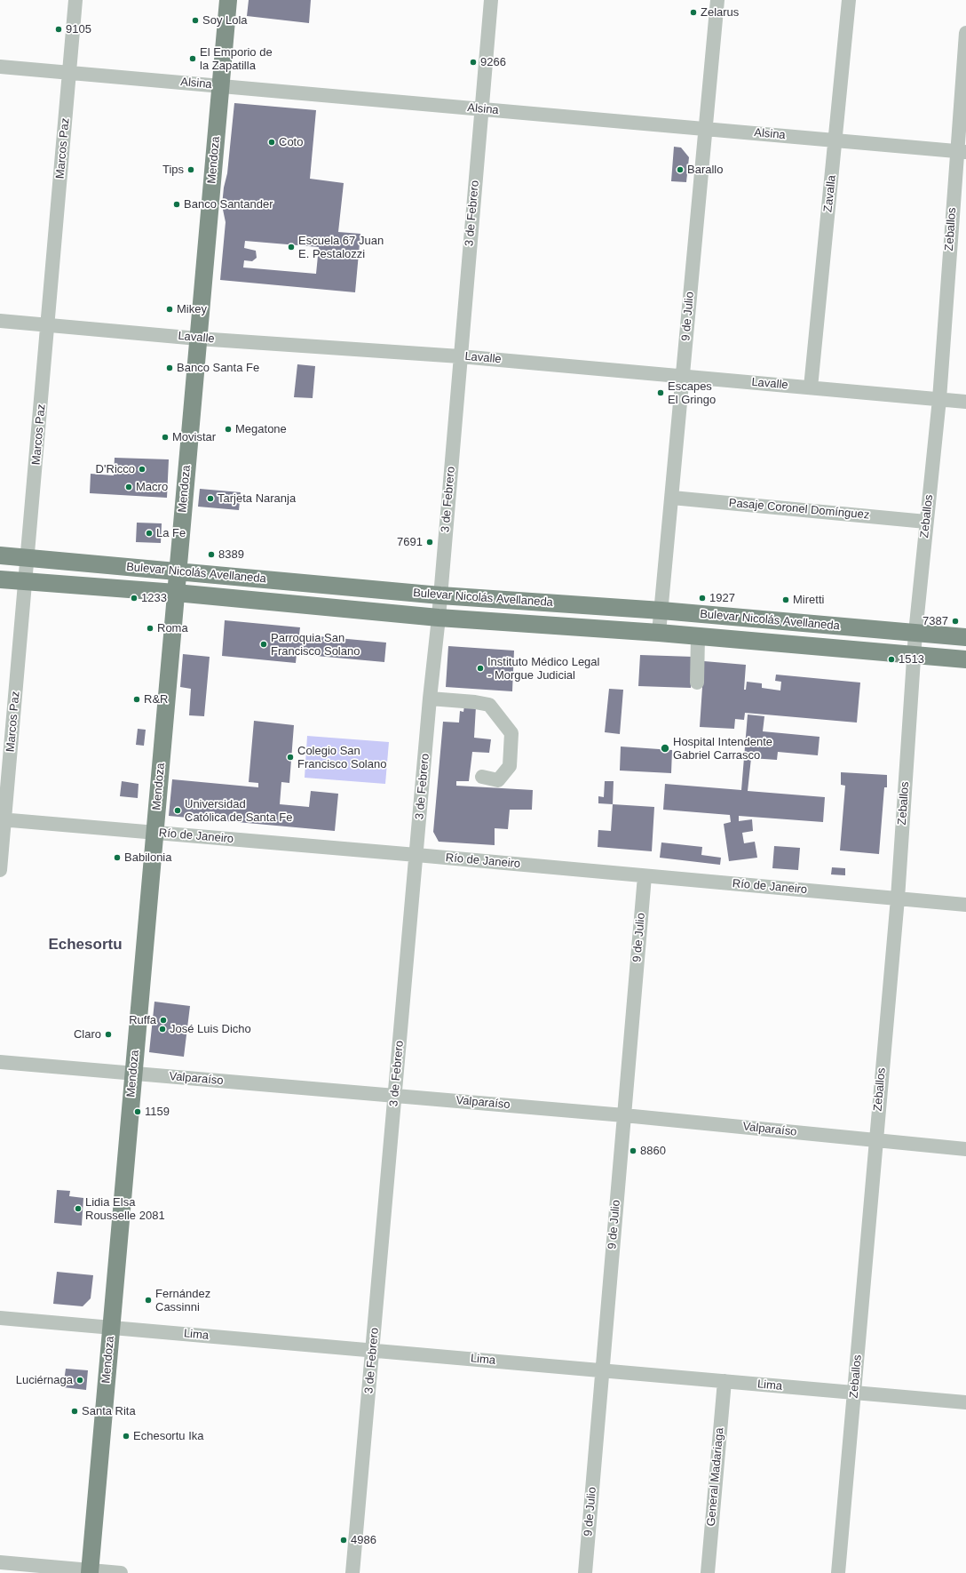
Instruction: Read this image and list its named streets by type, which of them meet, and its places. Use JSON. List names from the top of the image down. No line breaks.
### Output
{"streets":{"main road":["Mendoza","Bulevar Nicolás Avellaneda"],"street":["Alsina","Marcos Paz","Zavalla","3 de Febrero","Zeballos","9 de Julio","Lavalle","Pasaje Coronel Domínguez","Río de Janeiro","Valparaíso","Lima","General Madariaga"]},"crossings":[["Alsina","Marcos Paz"],["Alsina","Mendoza"],["Alsina","Zavalla"],["Alsina","3 de Febrero"],["Alsina","Zeballos"],["Alsina","9 de Julio"],["Marcos Paz","Lavalle"],["Marcos Paz","Bulevar Nicolás Avellaneda"],["Marcos Paz","Río de Janeiro"],["Mendoza","Lavalle"],["Mendoza","Bulevar Nicolás Avellaneda"],["Mendoza","Río de Janeiro"],["Mendoza","Valparaíso"],["Mendoza","Lima"],["Zavalla","Lavalle"],["3 de Febrero","Lavalle"],["3 de Febrero","Bulevar Nicolás Avellaneda"],["3 de Febrero","Río de Janeiro"],["3 de Febrero","Valparaíso"],["3 de Febrero","Lima"],["Zeballos","Lavalle"],["Zeballos","Pasaje Coronel Domínguez"],["Zeballos","Bulevar Nicolás Avellaneda"],["Zeballos","Río de Janeiro"],["Zeballos","Valparaíso"],["Zeballos","Lima"],["9 de Julio","Lavalle"],["9 de Julio","Pasaje Coronel Domínguez"],["9 de Julio","Bulevar Nicolás Avellaneda"],["9 de Julio","Río de Janeiro"],["9 de Julio","Valparaíso"],["9 de Julio","Lima"],["Lima","General Madariaga"]],"districts":["Echesortu"],"places":["Zelarus","Soy Lola","9105","El Emporio de la Zapatilla","9266","Coto","Tips","Barallo","Banco Santander","Escuela 67 Juan E. Pestalozzi","Mikey","Banco Santa Fe","Escapes El Gringo","Megatone","Movistar","D'Ricco","Macro","Tarjeta Naranja","La Fe","7691","8389","1233","1927","Miretti","7387","Roma","Parroquia San Francisco Solano","1513","Instituto Médico Legal - Morgue Judicial","R&R","Hospital Intendente Gabriel Carrasco","Colegio San Francisco Solano","Universidad Católica de Santa Fe","Babilonia","Ruffa","José Luis Dicho","Claro","1159","8860","Lidia Elsa Rousselle 2081","Fernández Cassinni","Luciérnaga","Santa Rita","Echesortu Ika","4986"]}
